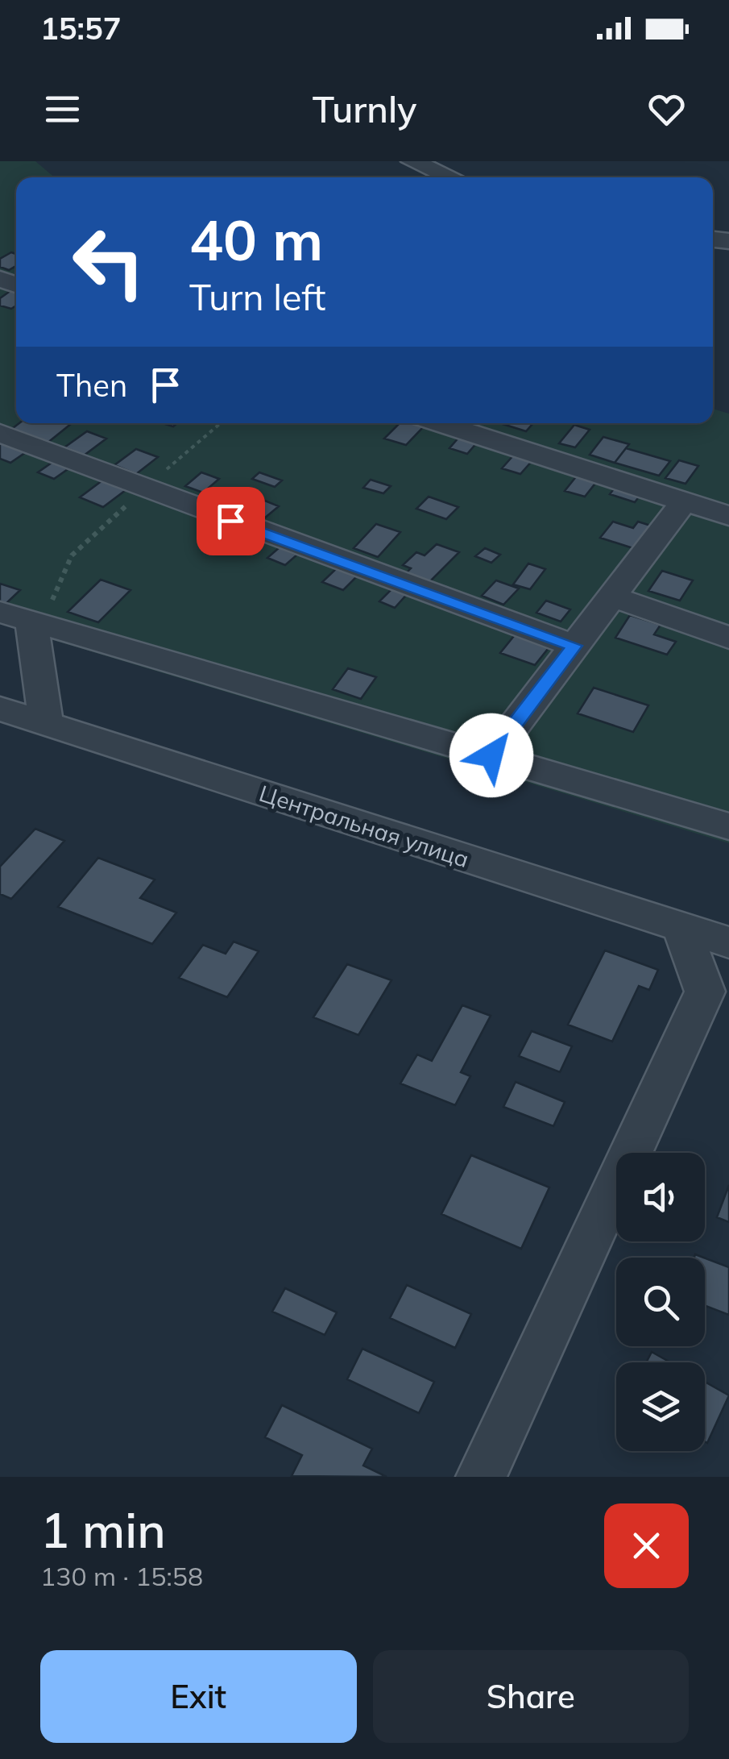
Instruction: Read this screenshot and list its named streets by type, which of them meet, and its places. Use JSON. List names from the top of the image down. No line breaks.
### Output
{"streets":{"street":["Центральная улица"]},"page":{"status":"15:57","header":"Turnly","turn":["40 m","Turn left"],"then":"Then","heading":["1 min","130 m · 15:58"],"buttons":["Exit","Share"]}}
